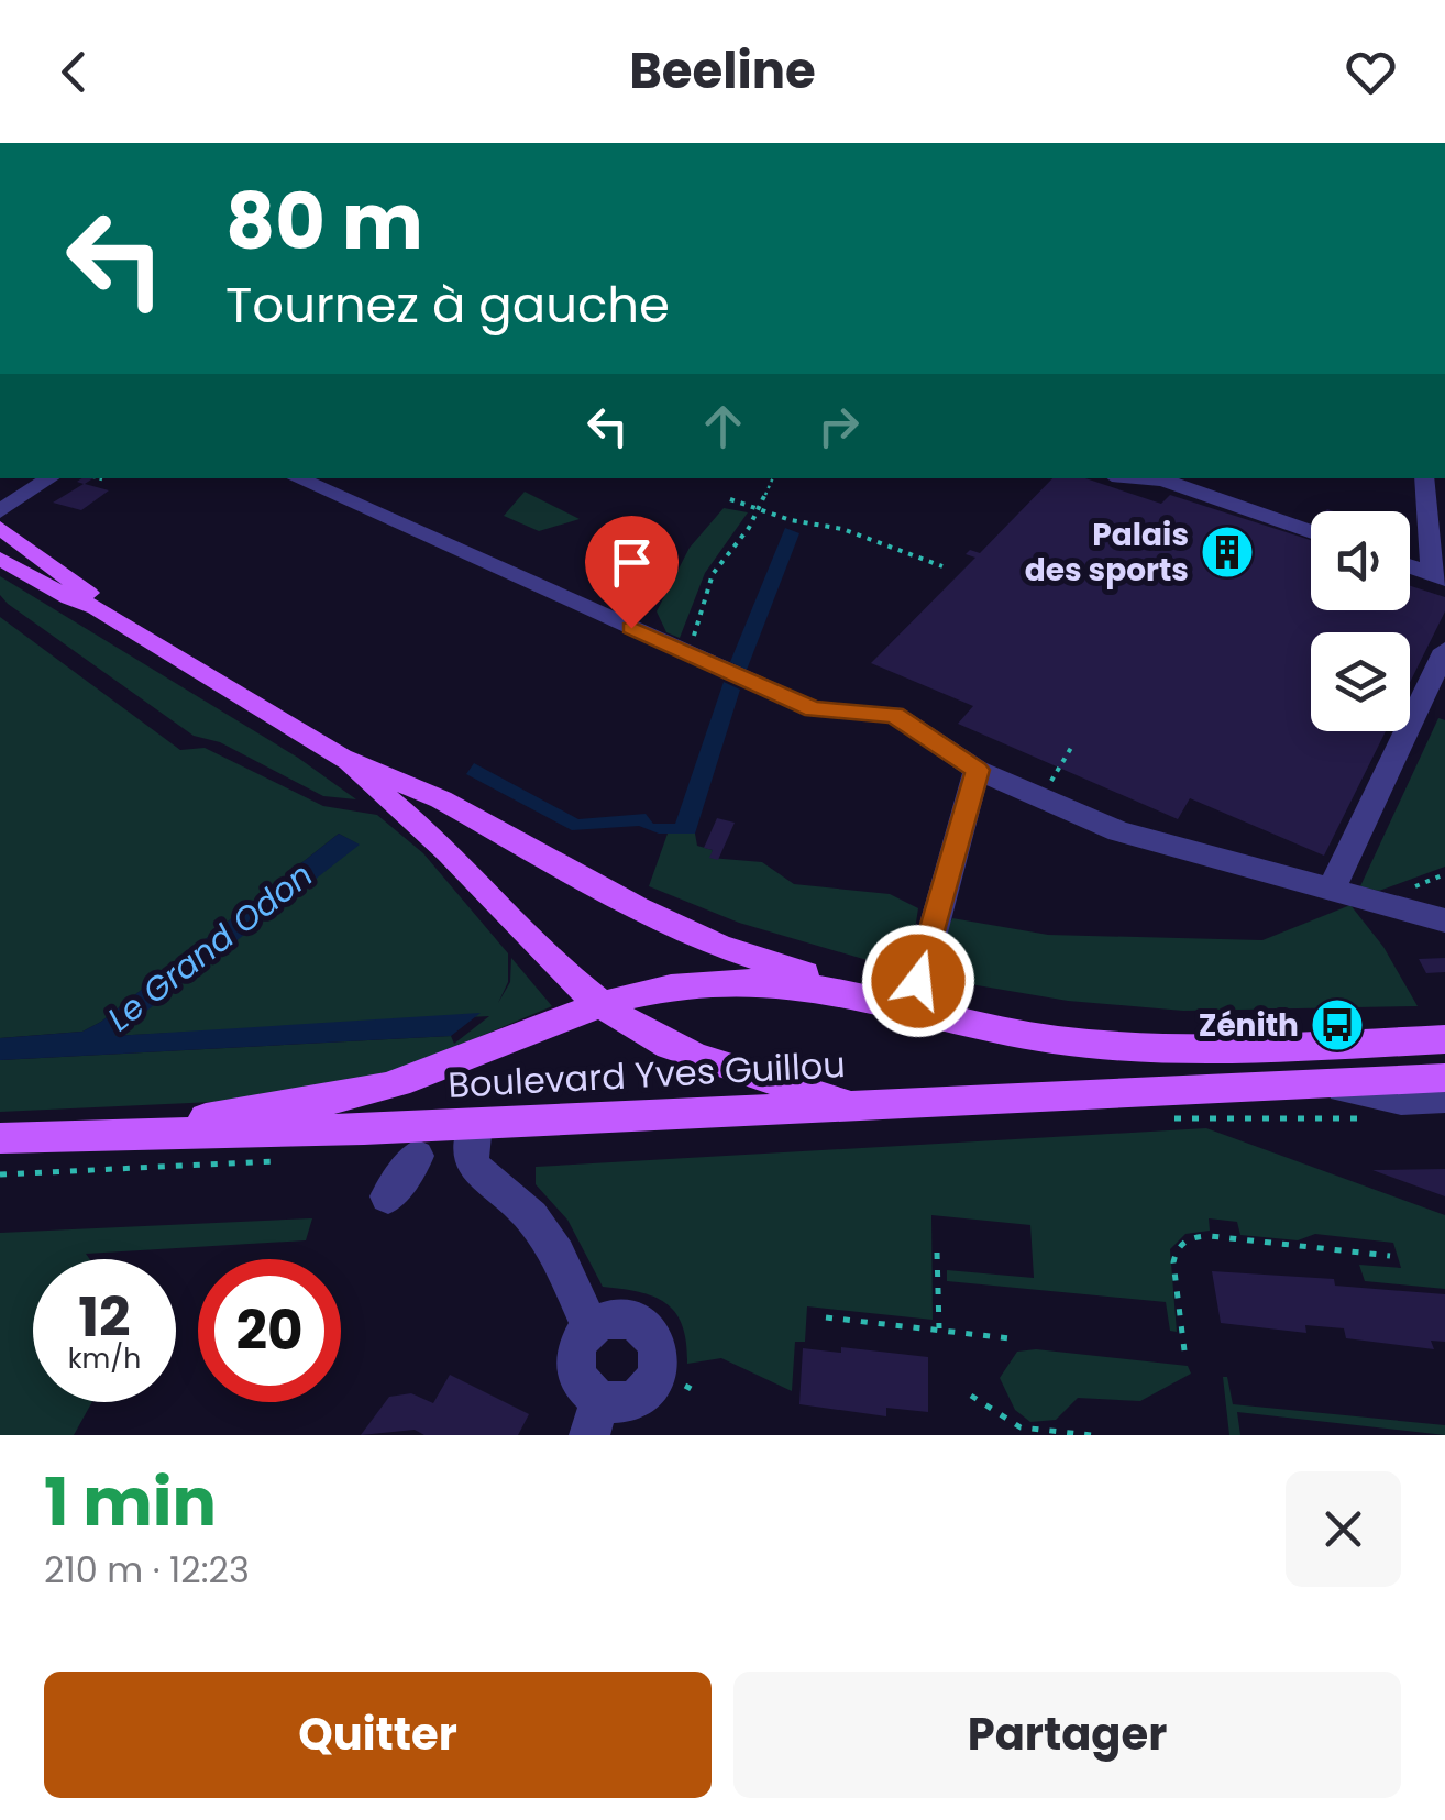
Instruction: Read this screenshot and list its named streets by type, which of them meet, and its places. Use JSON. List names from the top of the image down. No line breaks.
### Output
{"streets":{"main road":["Boulevard Yves Guillou"]},"water":["Le Grand Odon"],"places":{"building":["Palais des sports"],"bus stop":["Zénith"]},"page":{"header":"Beeline","turn":["80 m","Tournez à gauche"],"speed":"12 km/h","limit":"20","heading":["1 min","210 m · 12:23"],"buttons":["Quitter","Partager"]}}
